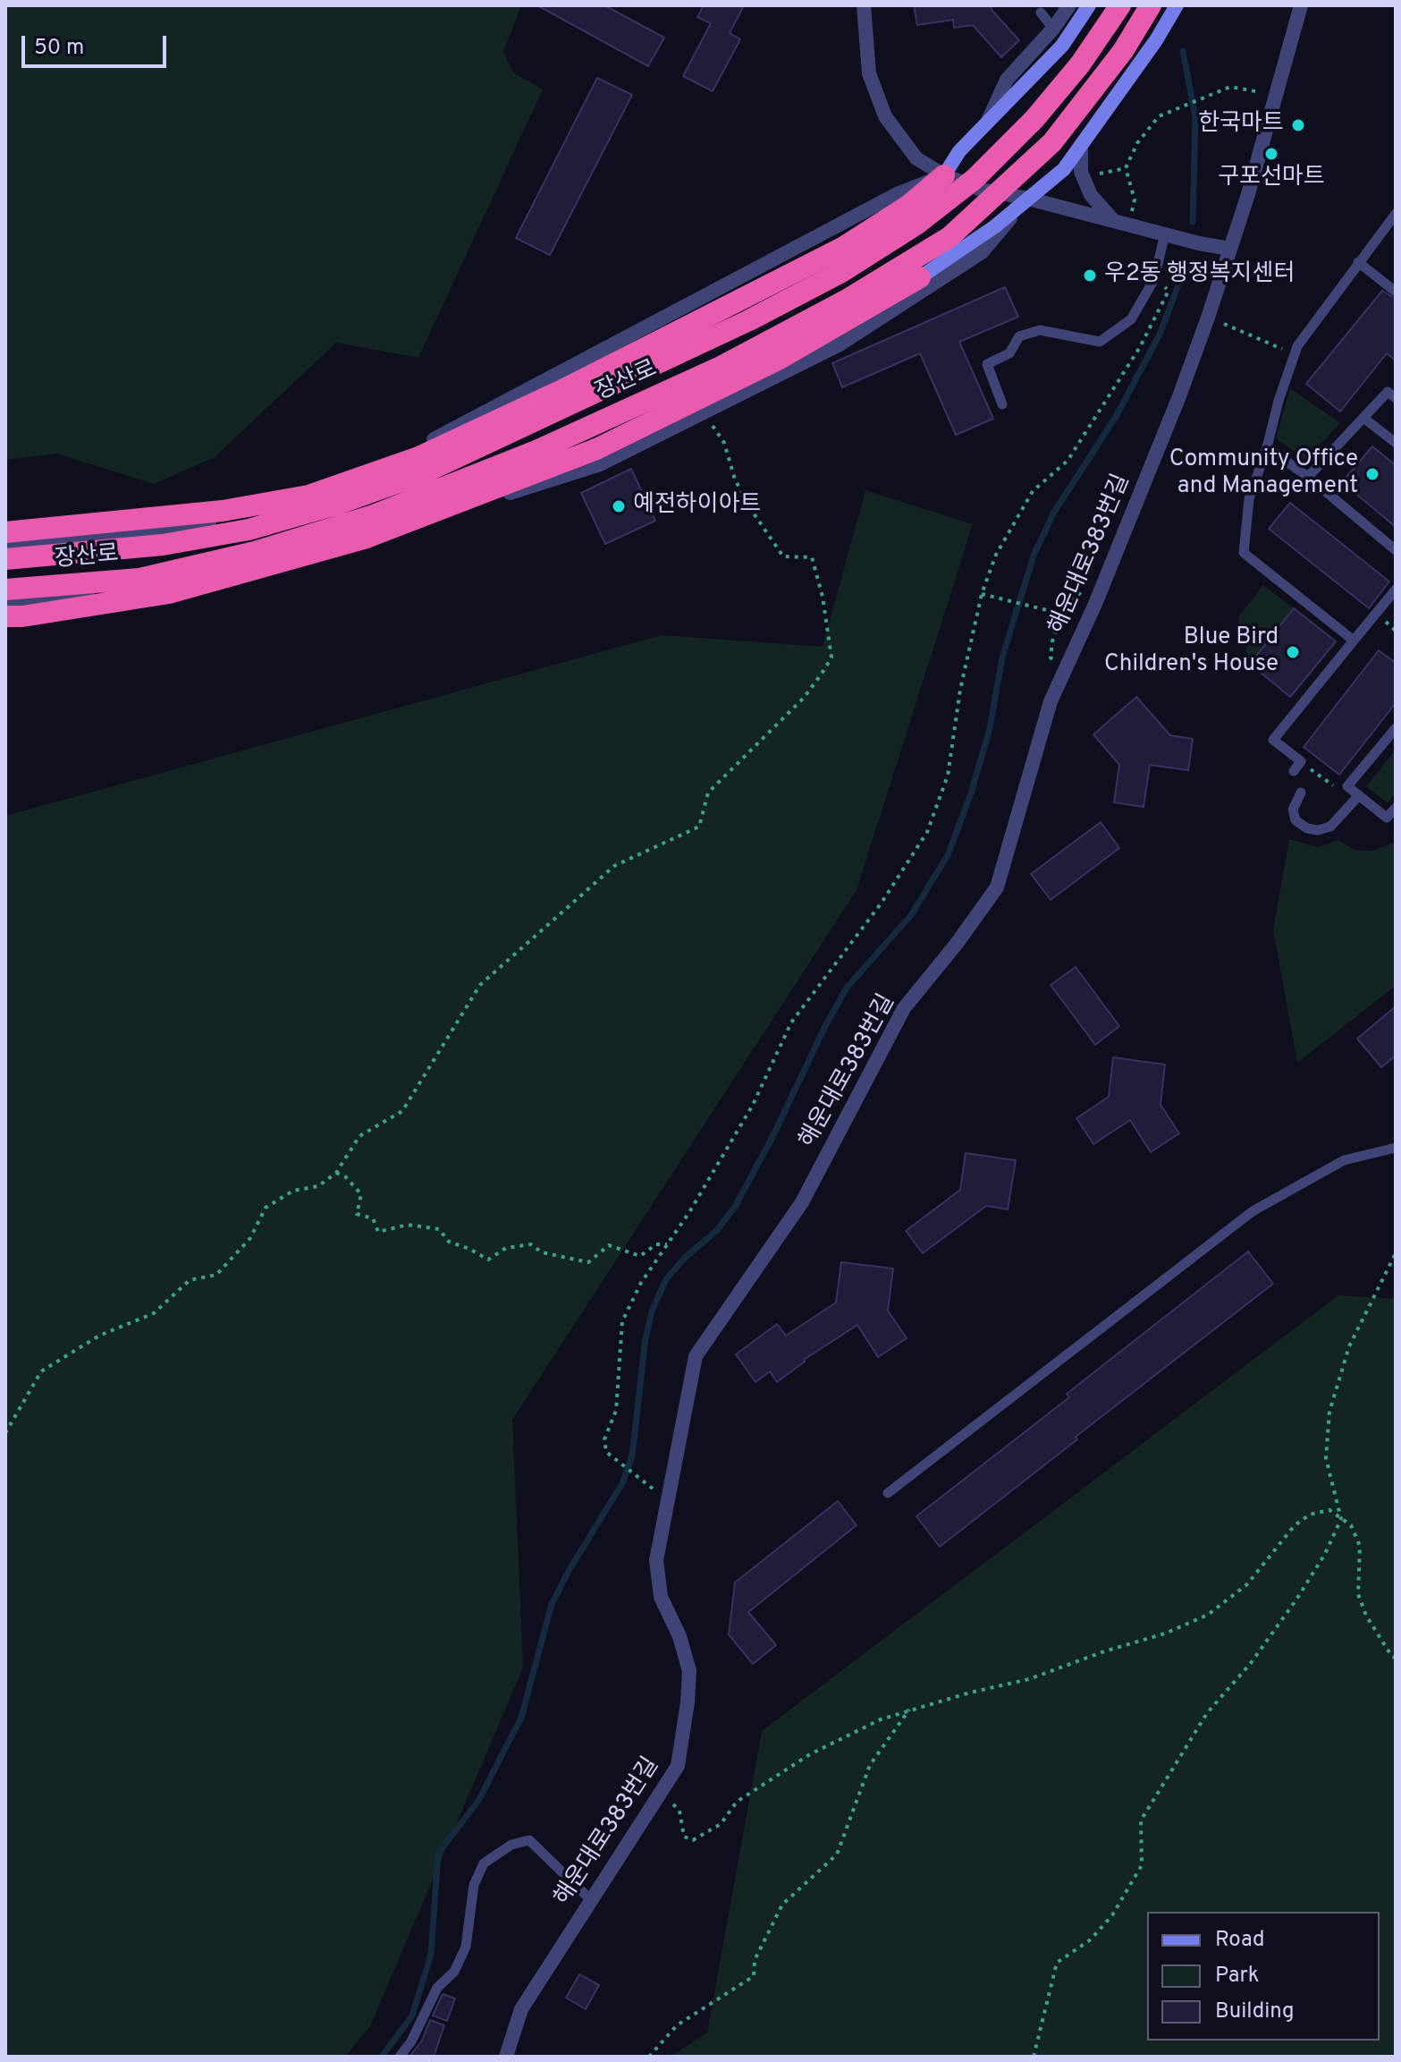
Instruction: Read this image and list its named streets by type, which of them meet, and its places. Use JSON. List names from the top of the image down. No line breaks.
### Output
{"streets":{"highway":["장산로"],"street":["해운대로383번길"]},"places":["한국마트","구포선마트","우2동 행정복지센터","Community Office and Management","예전하이아트","Blue Bird Children's House"],"legend":["Road","Park","Building"],"scale_bar":"50 m"}
